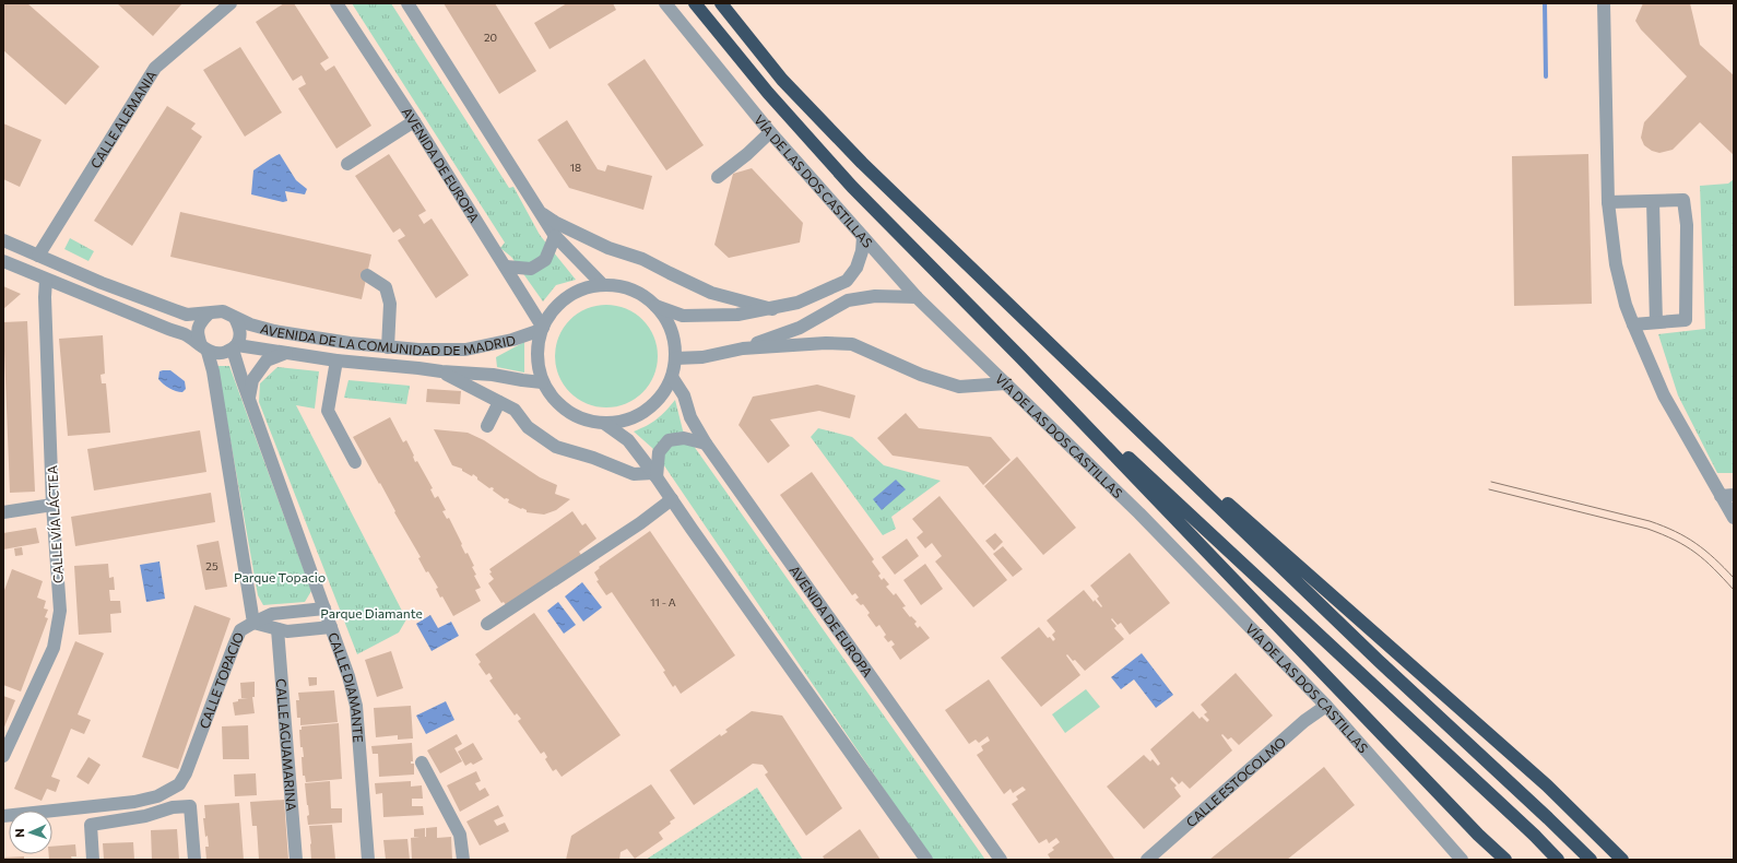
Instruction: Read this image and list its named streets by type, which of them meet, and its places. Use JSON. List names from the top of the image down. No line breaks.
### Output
{"streets":{"street":["CALLE ALEMANIA","AVENIDA DE EUROPA","VÍA DE LAS DOS CASTILLAS","AVENIDA DE LA COMUNIDAD DE MADRID","CALLE VÍA LÁCTEA","CALLE TOPACIO","CALLE DIAMANTE","CALLE AGUAMARINA","CALLE ESTOCOLMO"]},"crossings":[["AVENIDA DE EUROPA","AVENIDA DE LA COMUNIDAD DE MADRID"],["VÍA DE LAS DOS CASTILLAS","CALLE ESTOCOLMO"],["AVENIDA DE LA COMUNIDAD DE MADRID","CALLE TOPACIO"],["AVENIDA DE LA COMUNIDAD DE MADRID","CALLE DIAMANTE"],["CALLE TOPACIO","CALLE DIAMANTE"]],"parks":["Parque Topacio","Parque Diamante"],"house_numbers":["20","18","25","11 - A"],"north":"left"}
